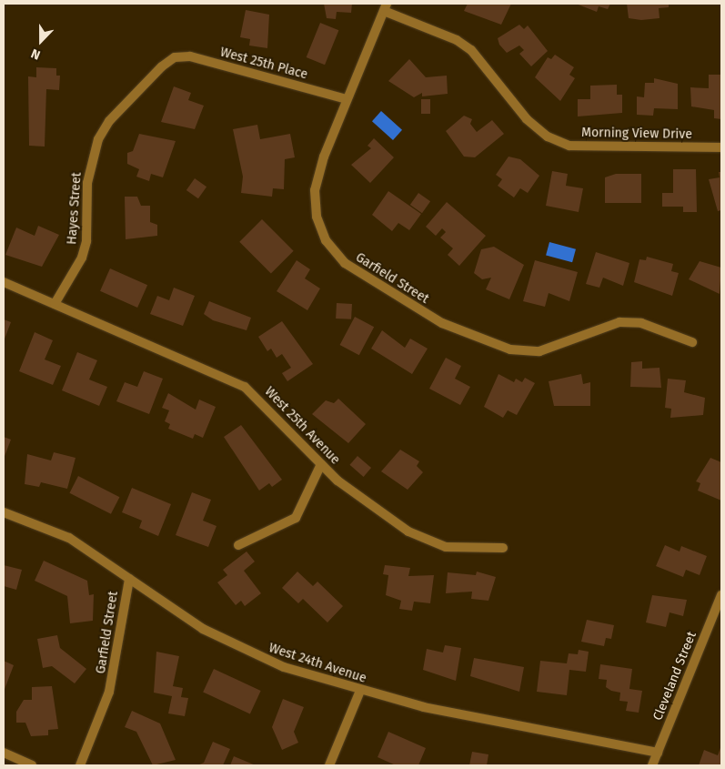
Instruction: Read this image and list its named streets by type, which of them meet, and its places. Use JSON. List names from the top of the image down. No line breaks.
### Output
{"streets":{"street":["West 25th Place","Morning View Drive","Hayes Street","Garfield Street","West 25th Avenue","West 24th Avenue","Cleveland Street"]},"crossings":[["West 25th Place","Hayes Street"],["West 25th Place","Garfield Street"],["Morning View Drive","Garfield Street"],["Hayes Street","West 25th Avenue"],["Garfield Street","West 24th Avenue"],["West 24th Avenue","Cleveland Street"]],"north":"bottom"}
